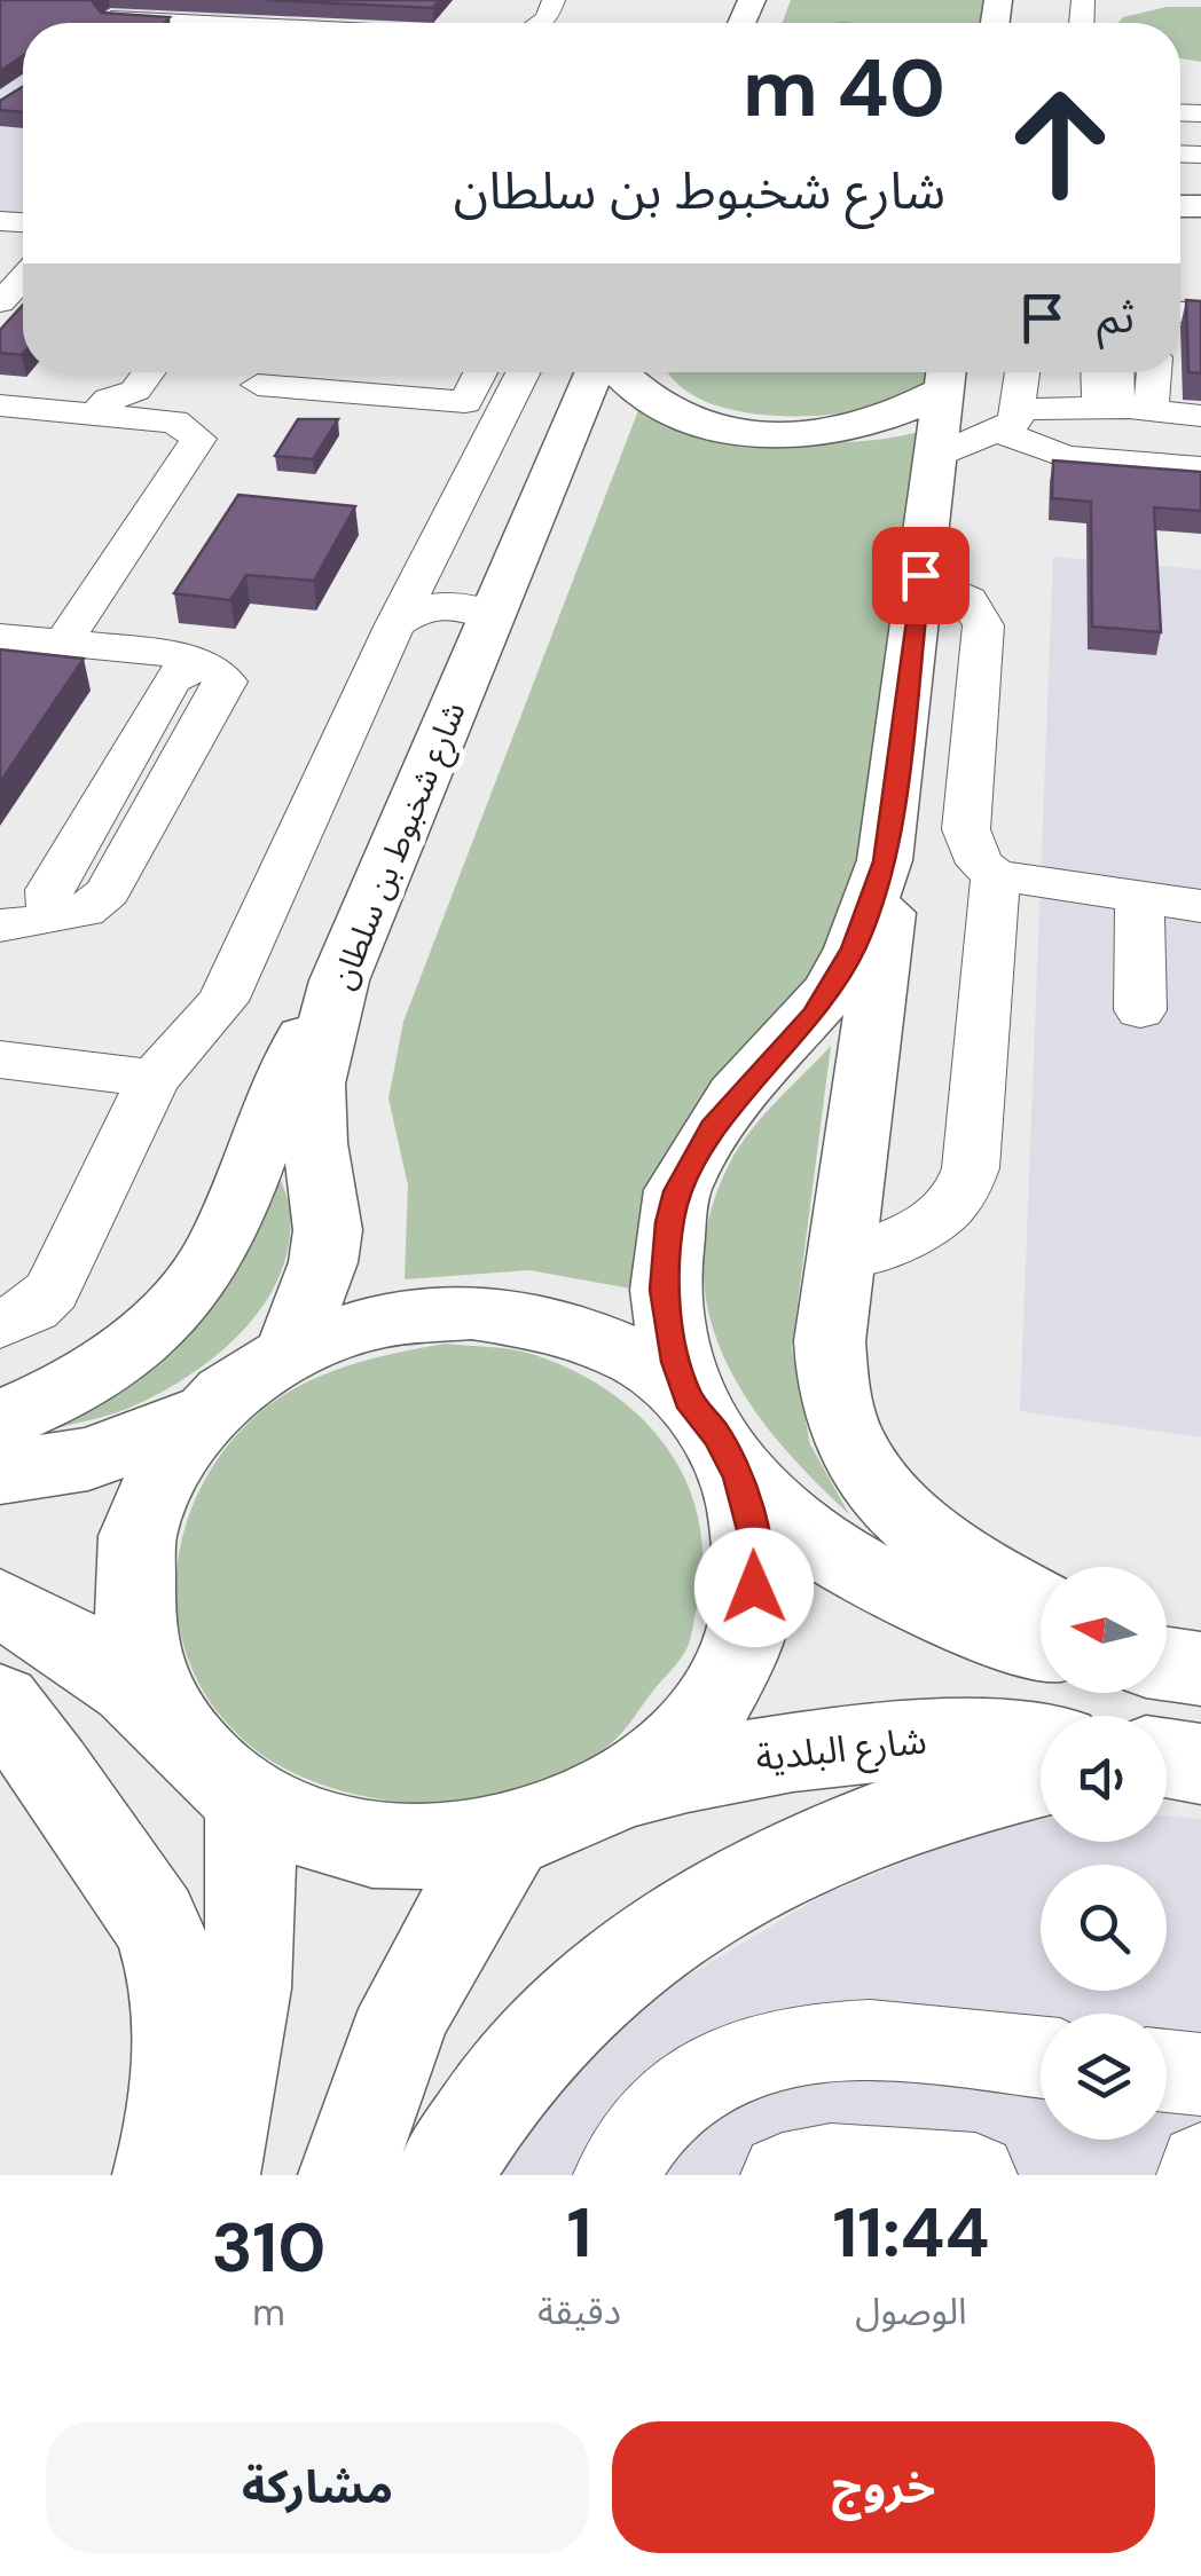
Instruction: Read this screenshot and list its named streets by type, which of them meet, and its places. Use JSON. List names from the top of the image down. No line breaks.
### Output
{"streets":{"main road":["شارع شخبوط بن سلطان","شارع البلدية"]},"north":"left","page":{"turn":["40 m","شارع شخبوط بن سلطان"],"then":"ثم","eta":["11:44","الوصول","1","دقيقة","310","m"],"buttons":["خروج","مشاركة"]}}
